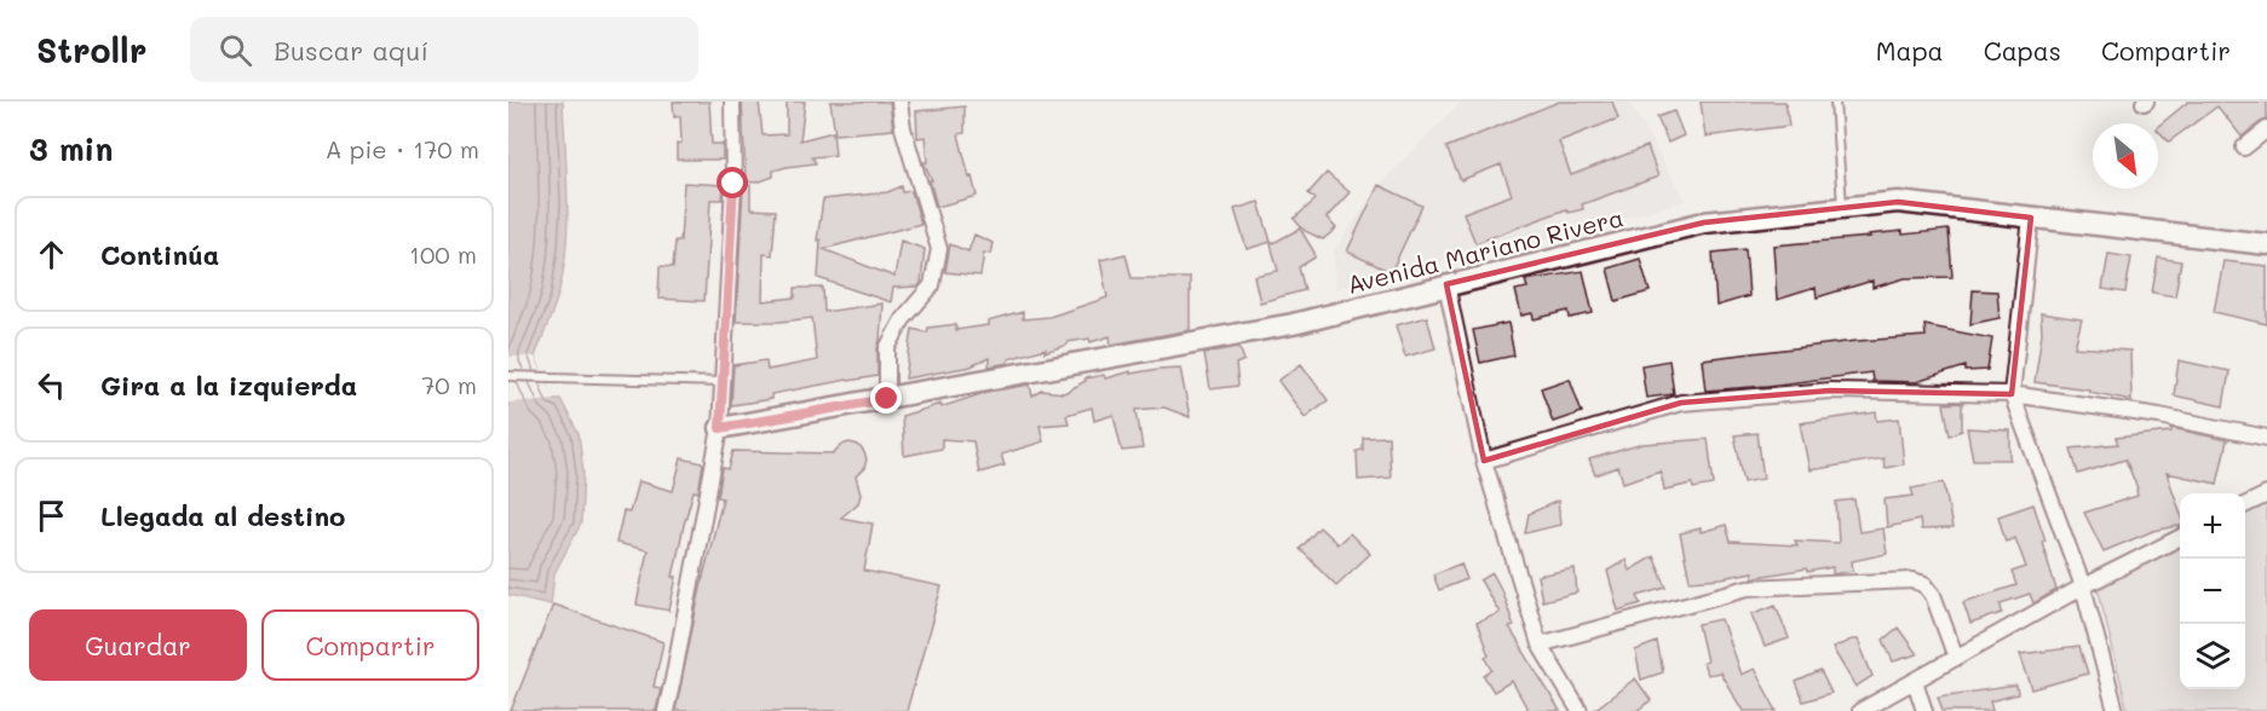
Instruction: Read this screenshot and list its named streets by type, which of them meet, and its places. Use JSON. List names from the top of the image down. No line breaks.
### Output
{"streets":{"main road":["Avenida Mariano Rivera"]},"north":"bottom right","page":{"header":"Strollr","search":"Buscar aquí","nav":["Mapa","Capas","Compartir"],"heading":["3 min","A pie · 170 m"],"list":[["Continúa","100 m"],["Gira a la izquierda","70 m"],"Llegada al destino"],"map_buttons":["+","−"],"buttons":["Guardar","Compartir"]}}
